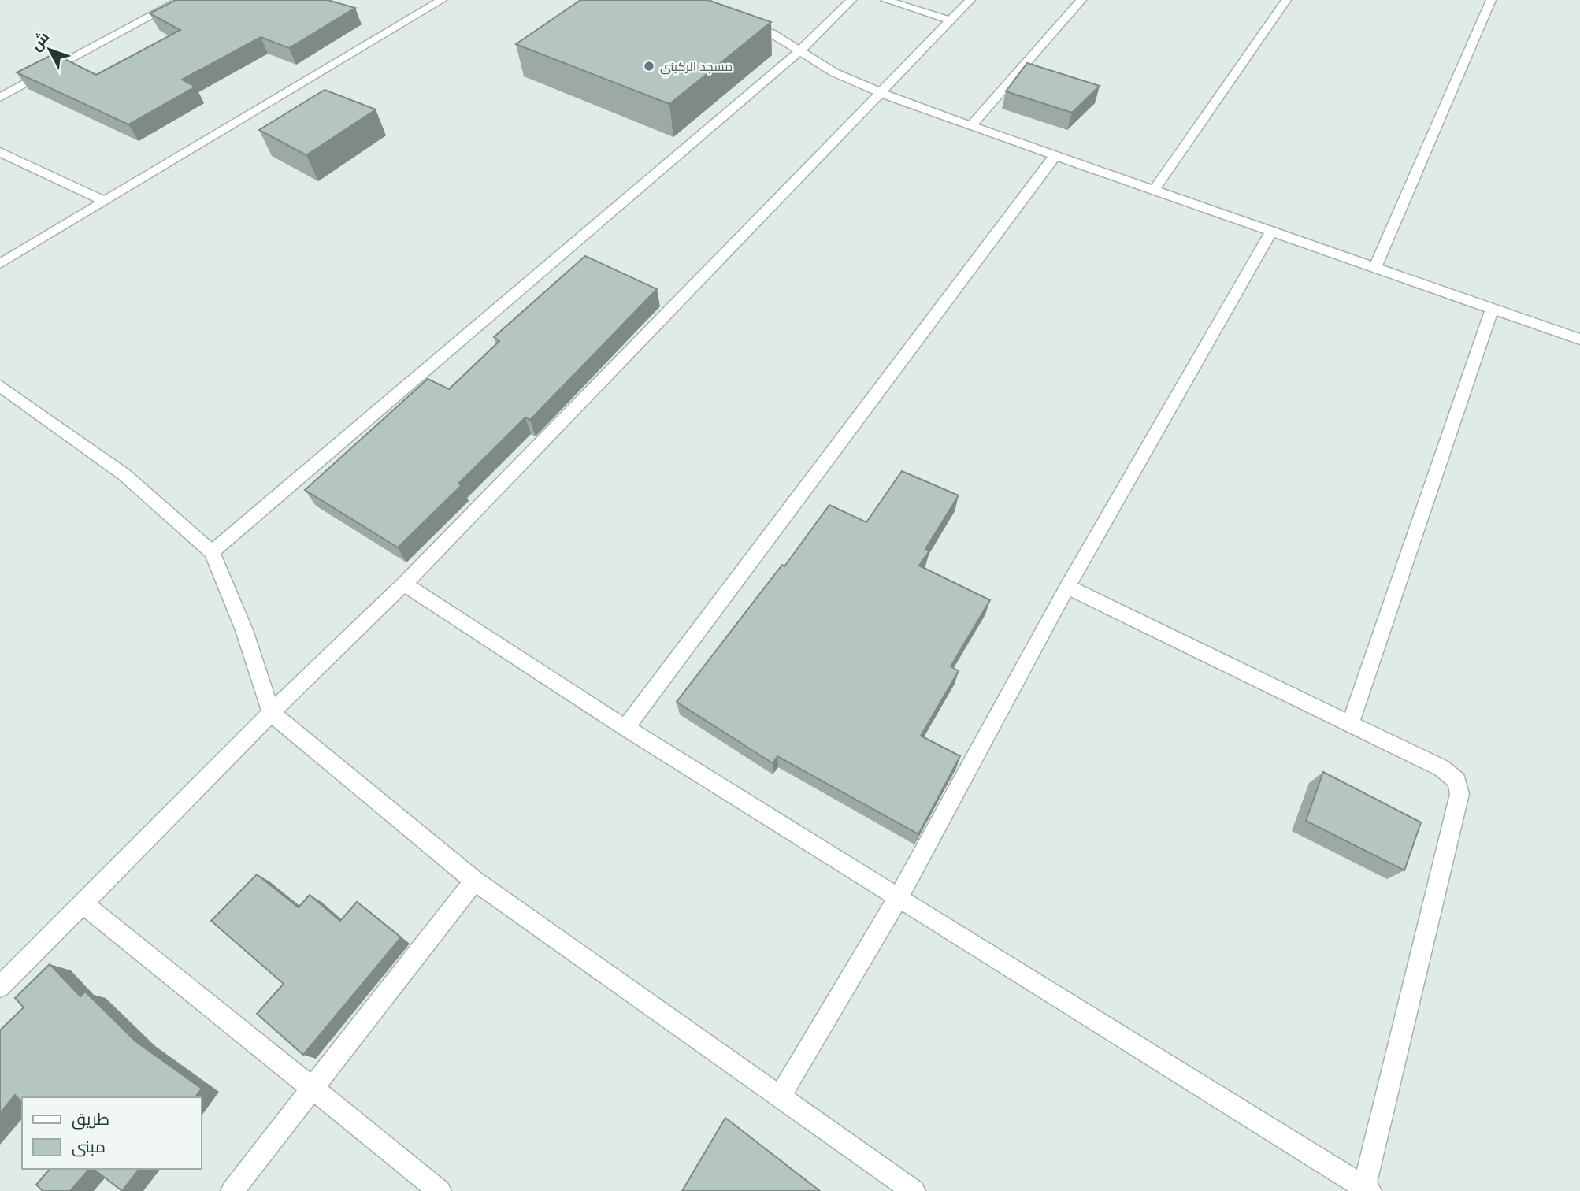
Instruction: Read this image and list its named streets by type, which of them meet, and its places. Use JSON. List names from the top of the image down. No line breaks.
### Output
{"places":["مسجد الركيني"],"legend":["طريق","مبنى"],"north":"top left"}
